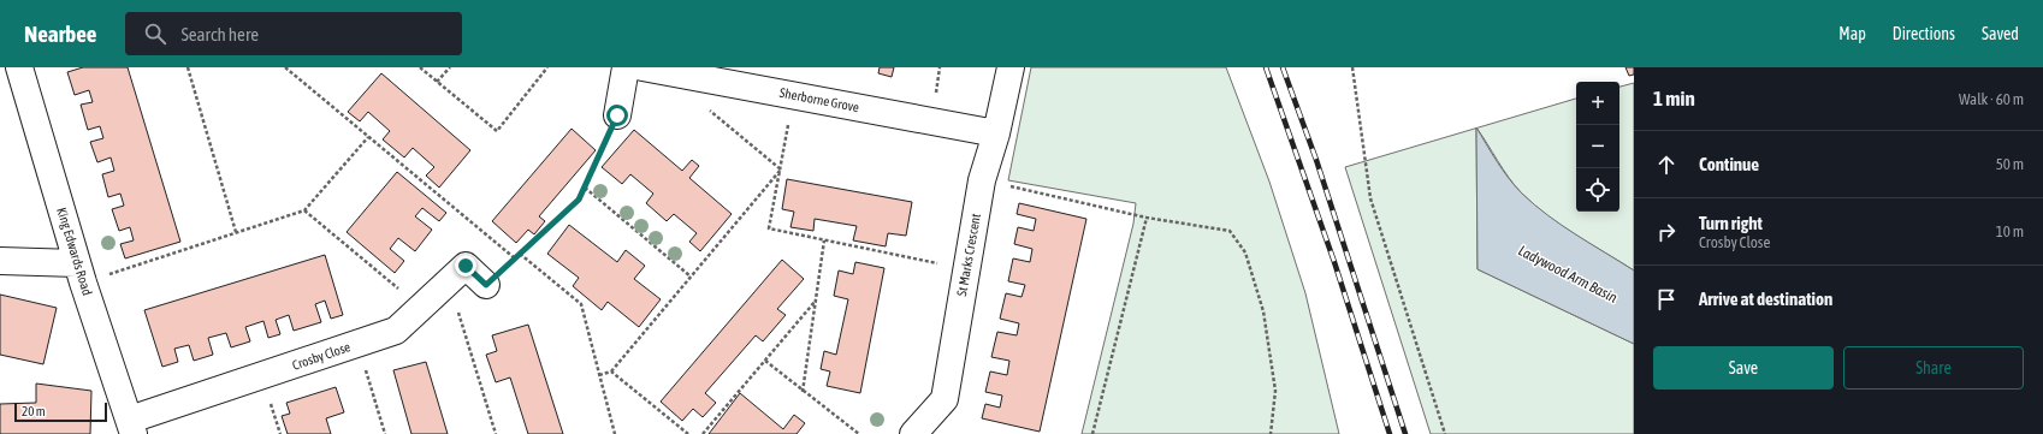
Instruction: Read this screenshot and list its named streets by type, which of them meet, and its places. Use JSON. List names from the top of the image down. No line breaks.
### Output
{"streets":{"street":["Sherborne Grove","King Edwards Road","St Marks Crescent","Crosby Close"]},"crossings":[["Sherborne Grove","St Marks Crescent"],["King Edwards Road","Crosby Close"]],"water":["Ladywood Arm Basin"],"scale_bar":"20 m","page":{"header":"Nearbee","search":"Search here","nav":["Map","Directions","Saved"],"heading":["1 min","Walk · 60 m"],"map_buttons":["+","−"],"list":[["Continue","50 m"],["Turn right","Crosby Close","10 m"],"Arrive at destination"],"buttons":["Save","Share"],"scale":"20 m"}}
